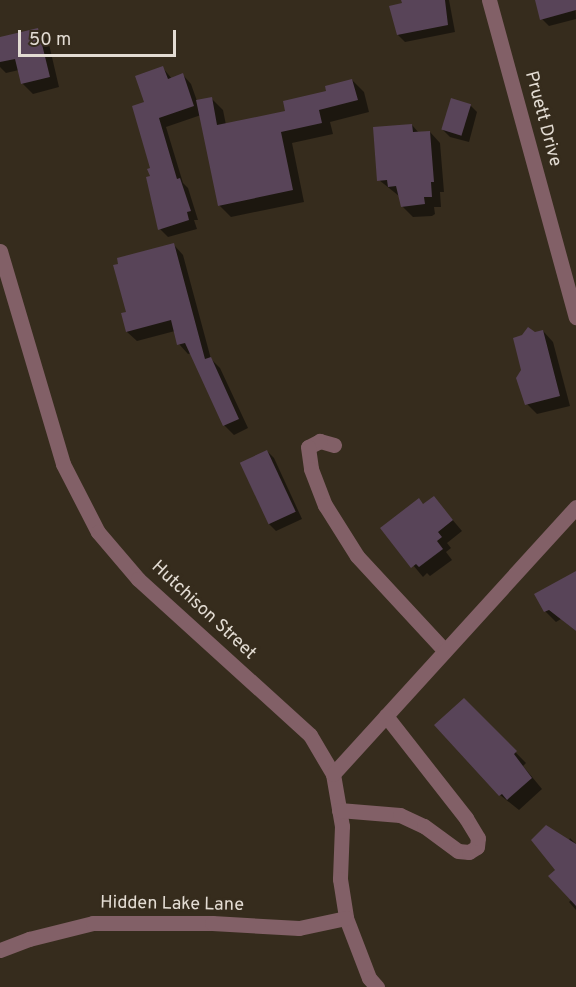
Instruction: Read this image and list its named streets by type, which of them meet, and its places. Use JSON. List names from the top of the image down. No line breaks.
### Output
{"streets":{"street":["Pruett Drive","Hutchison Street","Hidden Lake Lane"]},"crossings":[["Hutchison Street","Hidden Lake Lane"]],"scale_bar":"50 m"}
